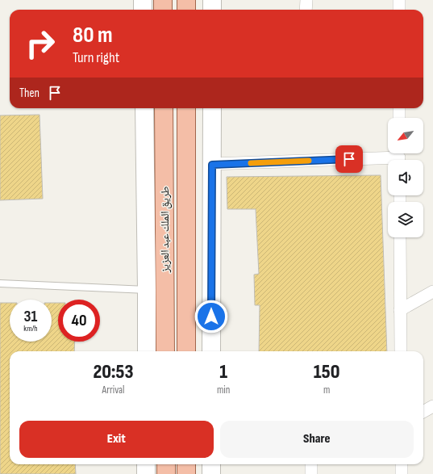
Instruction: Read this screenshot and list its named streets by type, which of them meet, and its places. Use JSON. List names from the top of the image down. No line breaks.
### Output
{"streets":{"main road":["طريق الملك عبد العزيز"]},"north":"bottom left","page":{"turn":["80 m","Turn right"],"then":"Then","speed":"31 km/h","limit":"40","eta":["20:53","Arrival","1","min","150","m"],"buttons":["Exit","Share"]}}
